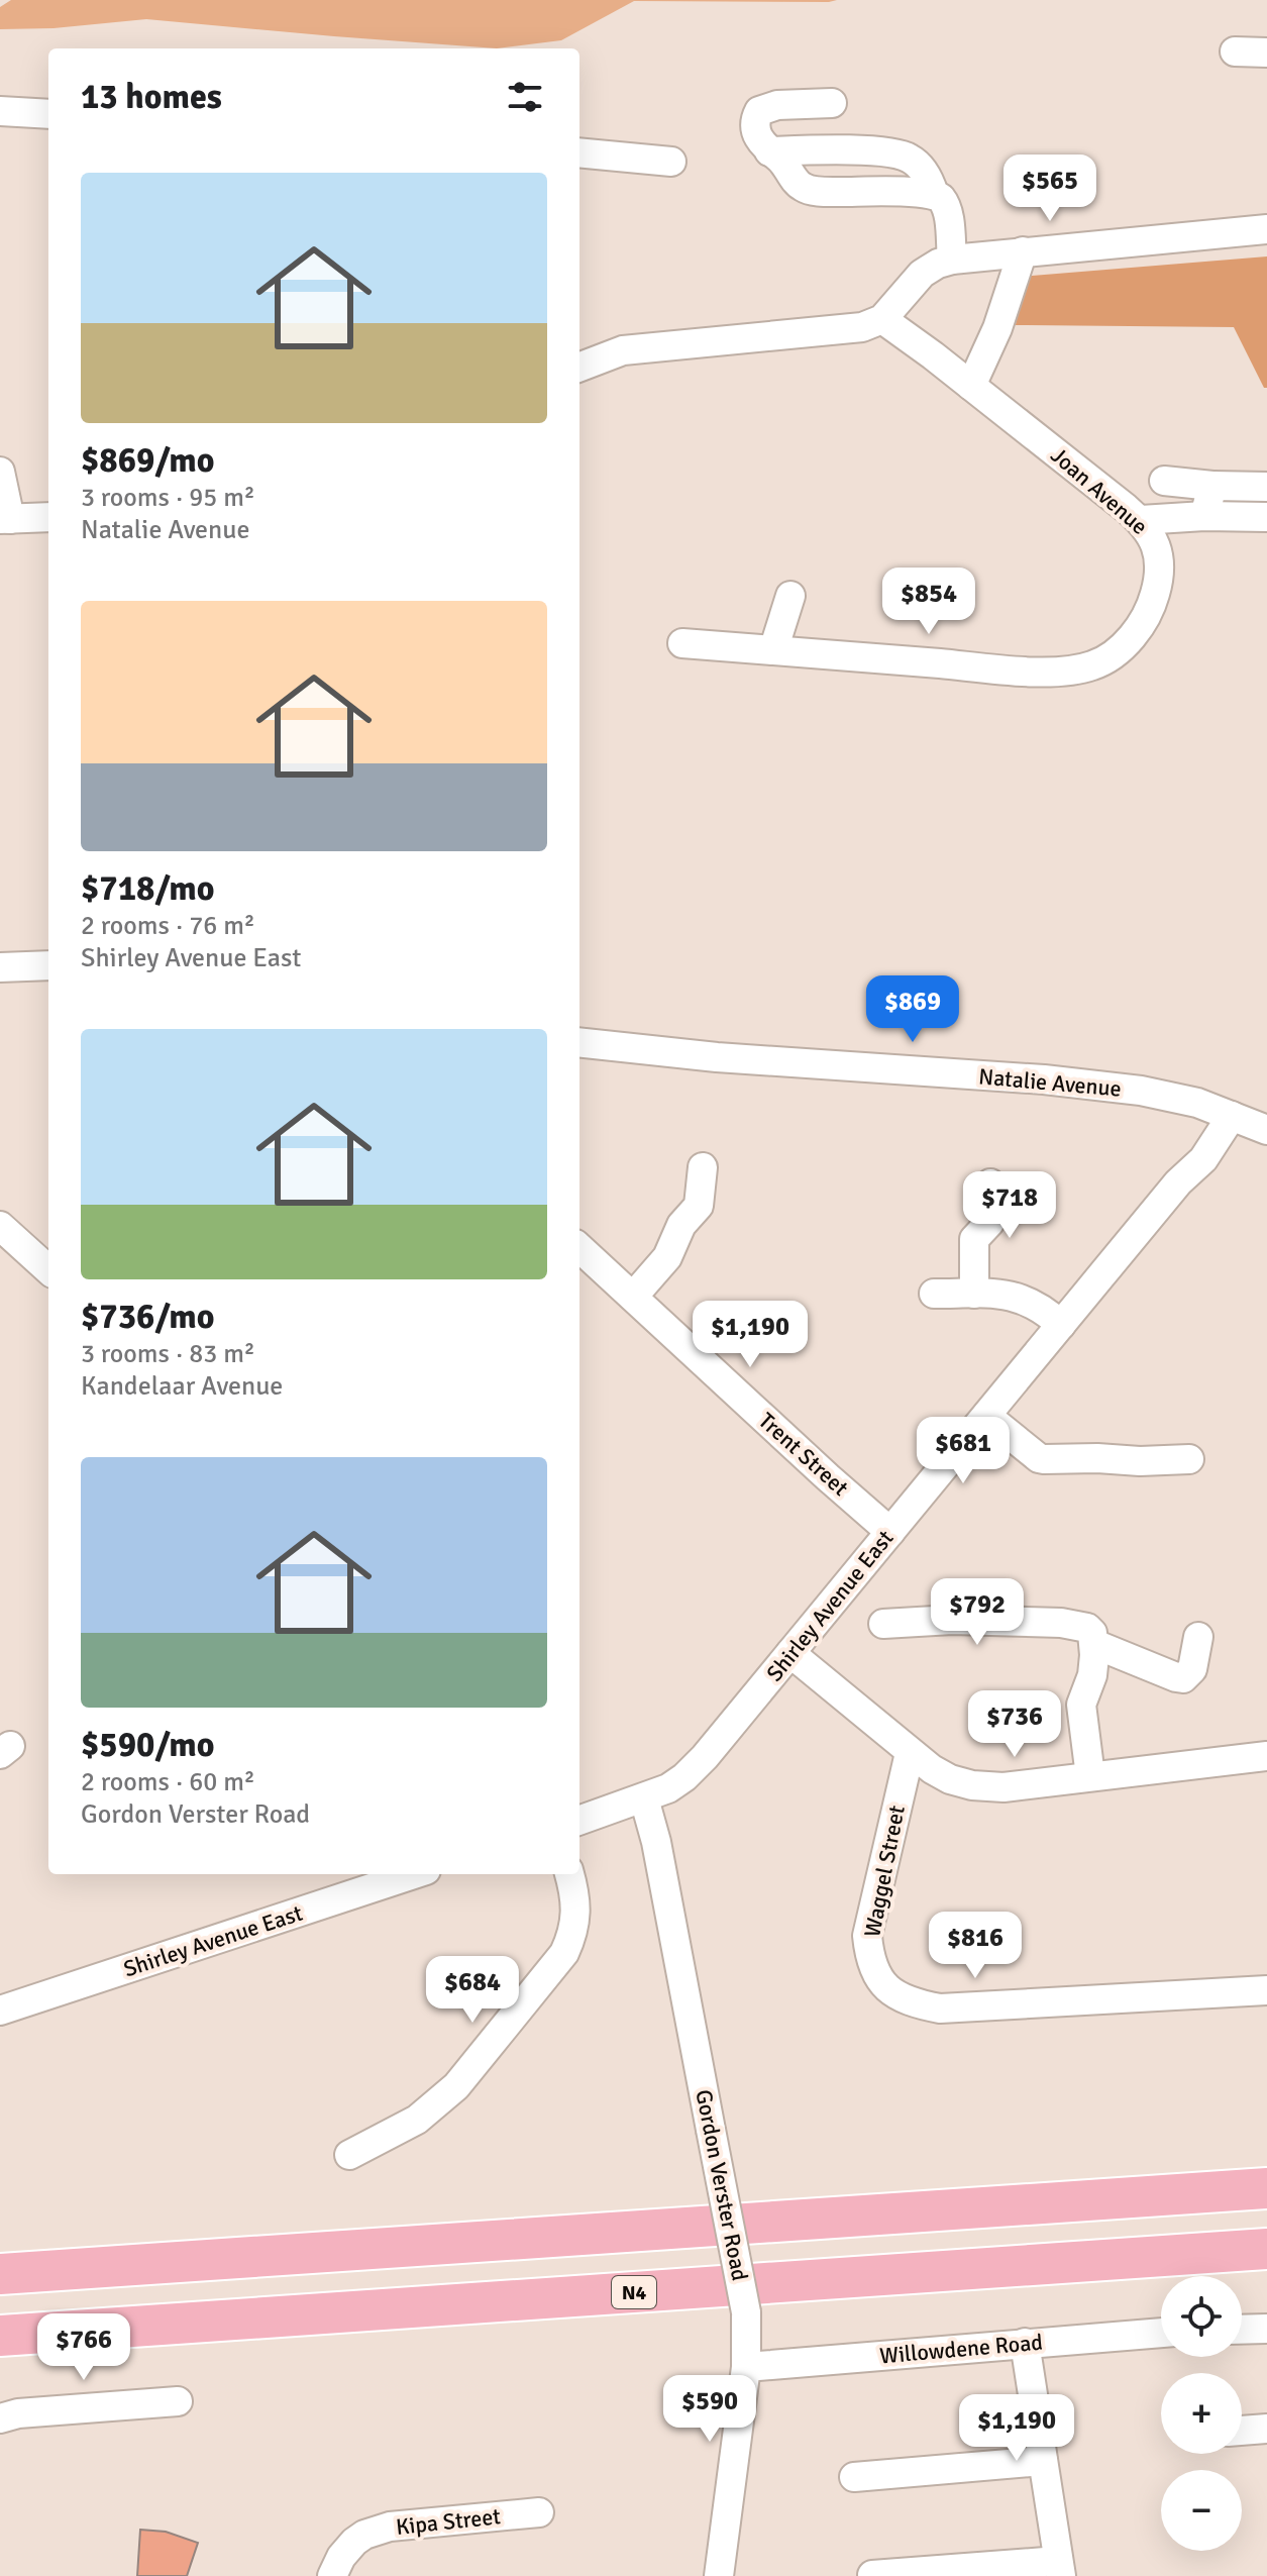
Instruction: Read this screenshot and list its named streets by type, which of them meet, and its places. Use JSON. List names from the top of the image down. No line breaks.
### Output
{"streets":{"highway":["N4"],"street":["Joan Avenue","Natalie Avenue","Trent Street","Shirley Avenue East","Waggel Street","Gordon Verster Road","Willowdene Road","Kipa Street"]},"crossings":[["Natalie Avenue","Shirley Avenue East"],["Trent Street","Shirley Avenue East"],["Shirley Avenue East","Gordon Verster Road"],["Gordon Verster Road","Willowdene Road"]],"page":{"heading":"13 homes","list":[{"name":"$869/mo","note":"3 rooms · 95 m² · Natalie Avenue"},{"name":"$718/mo","note":"2 rooms · 76 m² · Shirley Avenue East"},{"name":"$736/mo","note":"3 rooms · 83 m² · Kandelaar Avenue"},{"name":"$590/mo","note":"2 rooms · 60 m² · Gordon Verster Road"}],"price":["$565","$854","$869","$718","$1,190","$681","$792","$736","$816","$684","$766","$590","$1,190"],"map_buttons":["+","−"]}}
